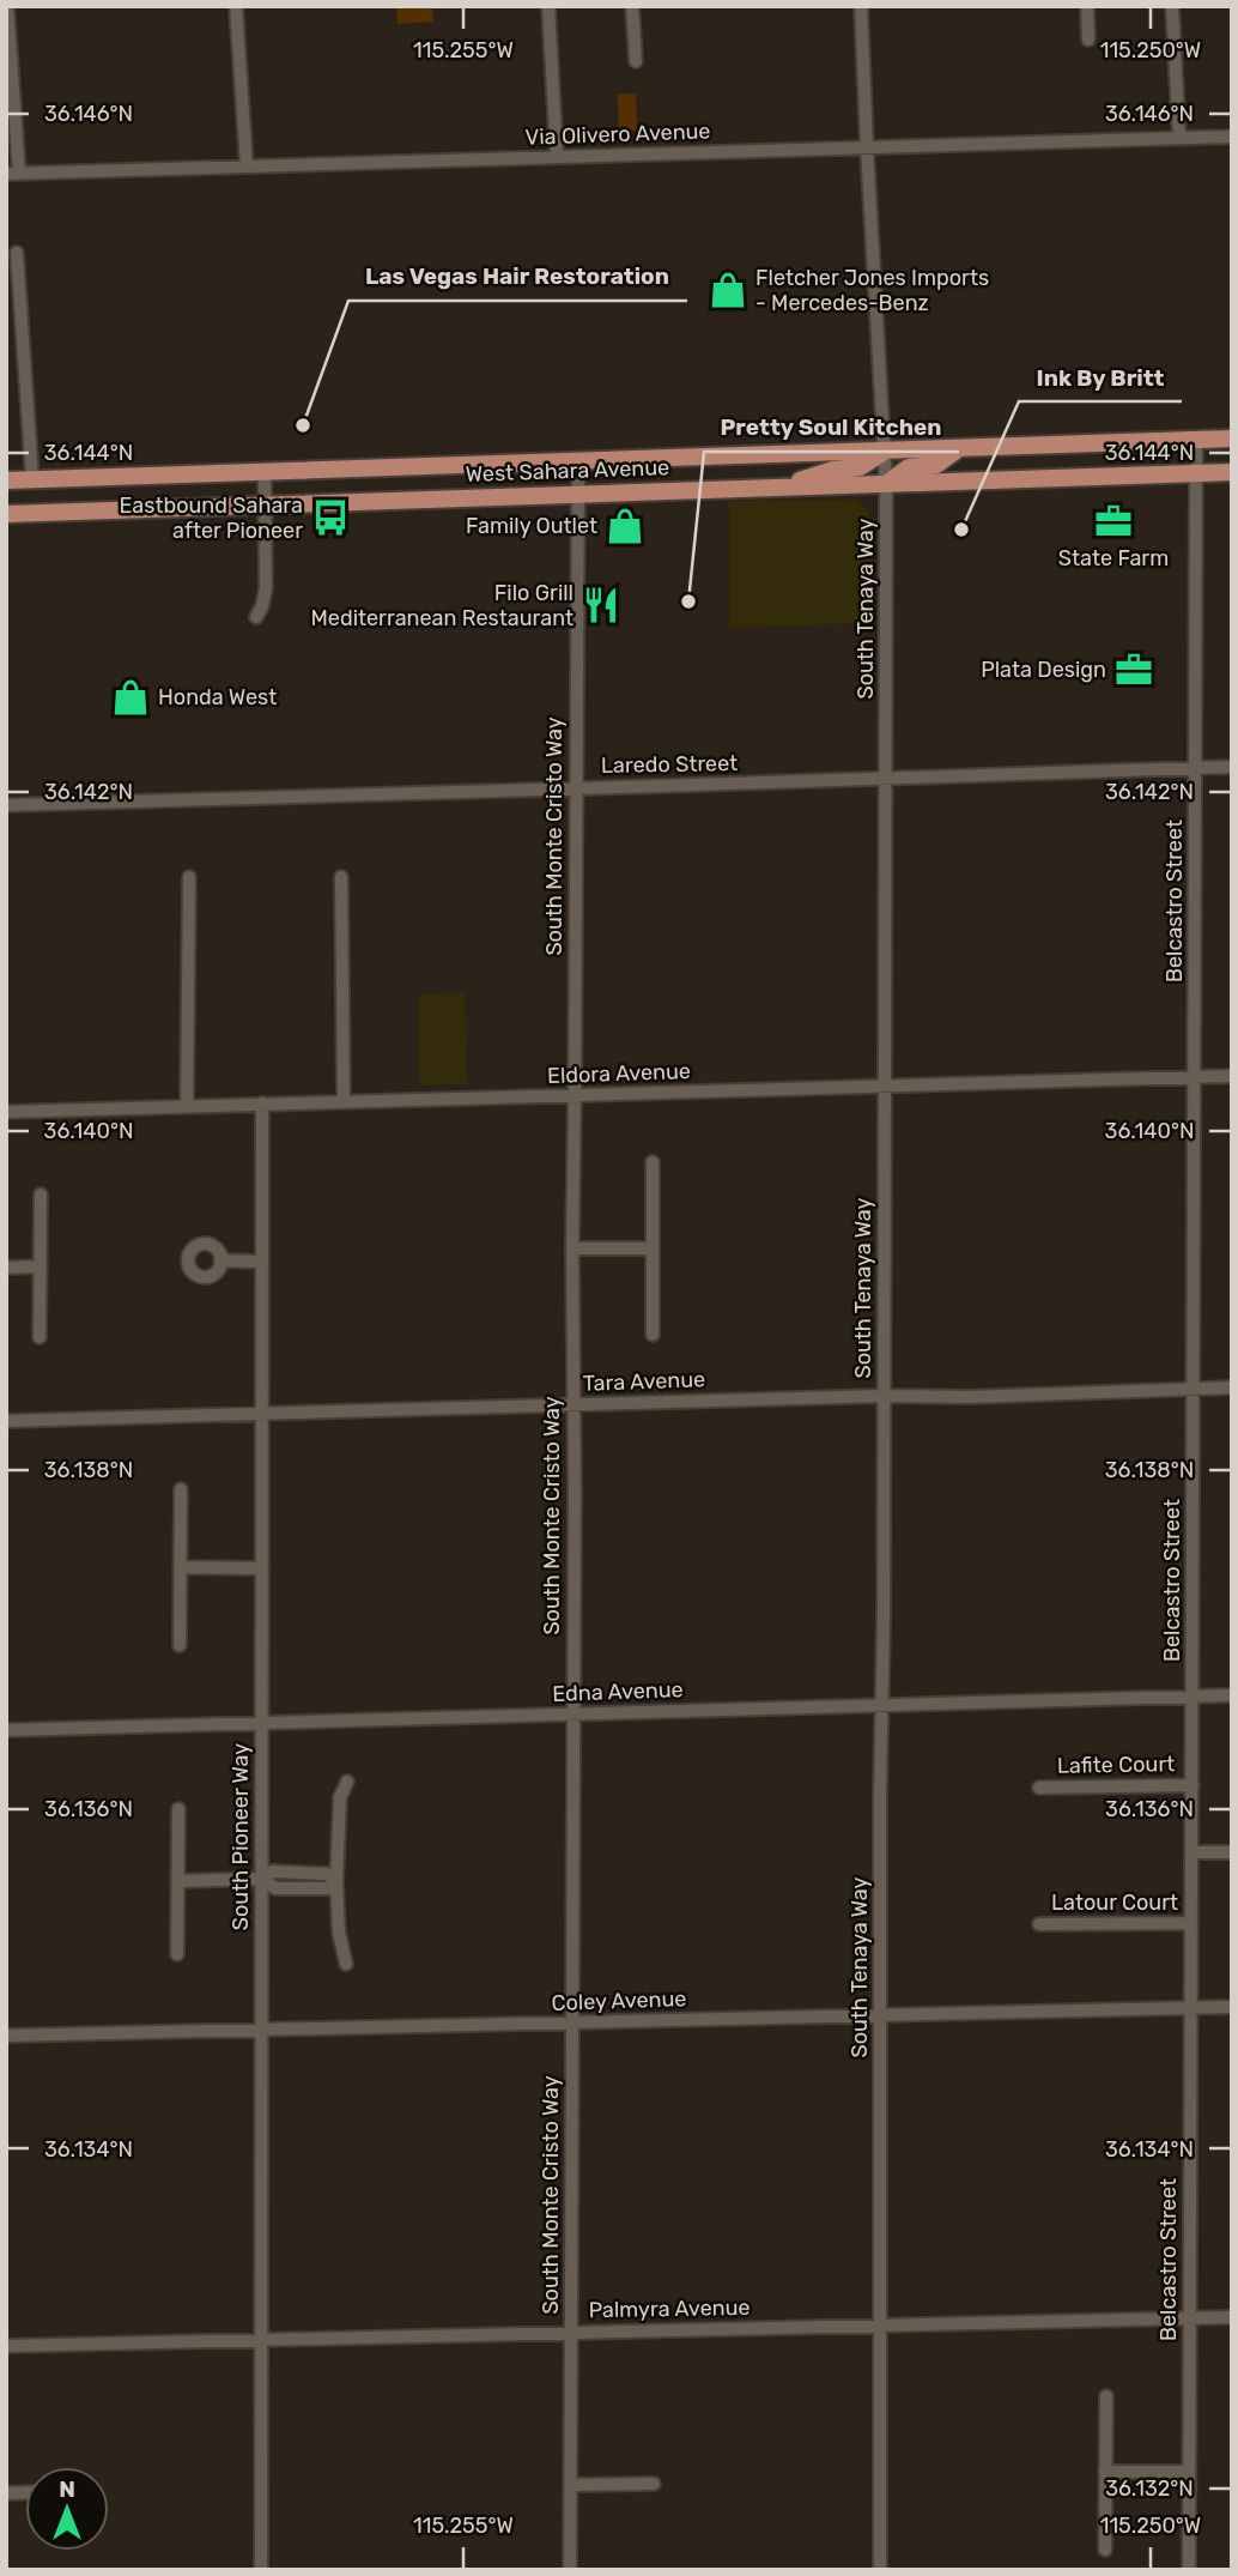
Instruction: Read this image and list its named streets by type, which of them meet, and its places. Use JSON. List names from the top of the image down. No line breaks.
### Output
{"streets":{"main road":["West Sahara Avenue"],"street":["Via Olivero Avenue","South Tenaya Way","Laredo Street","South Monte Cristo Way","Belcastro Street","Eldora Avenue","Tara Avenue","Edna Avenue","Lafite Court","South Pioneer Way","Latour Court","Coley Avenue","Palmyra Avenue"]},"crossings":[["Via Olivero Avenue","South Tenaya Way"],["West Sahara Avenue","South Tenaya Way"],["West Sahara Avenue","South Monte Cristo Way"],["West Sahara Avenue","Belcastro Street"],["South Tenaya Way","Laredo Street"],["South Tenaya Way","Eldora Avenue"],["South Tenaya Way","Tara Avenue"],["South Tenaya Way","Edna Avenue"],["South Tenaya Way","Coley Avenue"],["South Tenaya Way","Palmyra Avenue"],["Laredo Street","South Monte Cristo Way"],["Laredo Street","Belcastro Street"],["South Monte Cristo Way","Eldora Avenue"],["South Monte Cristo Way","Tara Avenue"],["South Monte Cristo Way","Edna Avenue"],["South Monte Cristo Way","Coley Avenue"],["South Monte Cristo Way","Palmyra Avenue"],["Belcastro Street","Eldora Avenue"],["Belcastro Street","Tara Avenue"],["Belcastro Street","Edna Avenue"],["Belcastro Street","Lafite Court"],["Belcastro Street","Latour Court"],["Belcastro Street","Coley Avenue"],["Belcastro Street","Palmyra Avenue"],["Eldora Avenue","South Pioneer Way"],["Tara Avenue","South Pioneer Way"],["Edna Avenue","South Pioneer Way"],["South Pioneer Way","Coley Avenue"],["South Pioneer Way","Palmyra Avenue"]],"places":{"shop":["Fletcher Jones Imports - Mercedes-Benz","Family Outlet","Honda West"],"other":["Las Vegas Hair Restoration","Ink By Britt","Pretty Soul Kitchen"],"bus stop":["Eastbound Sahara after Pioneer"],"office":["State Farm","Plata Design"],"restaurant":["Filo Grill Mediterranean Restaurant"]},"north":"top","coordinates":["115.255°W","115.250°W","36.146°N","36.144°N","36.142°N","36.140°N","36.138°N","36.136°N","36.134°N","36.132°N"]}
